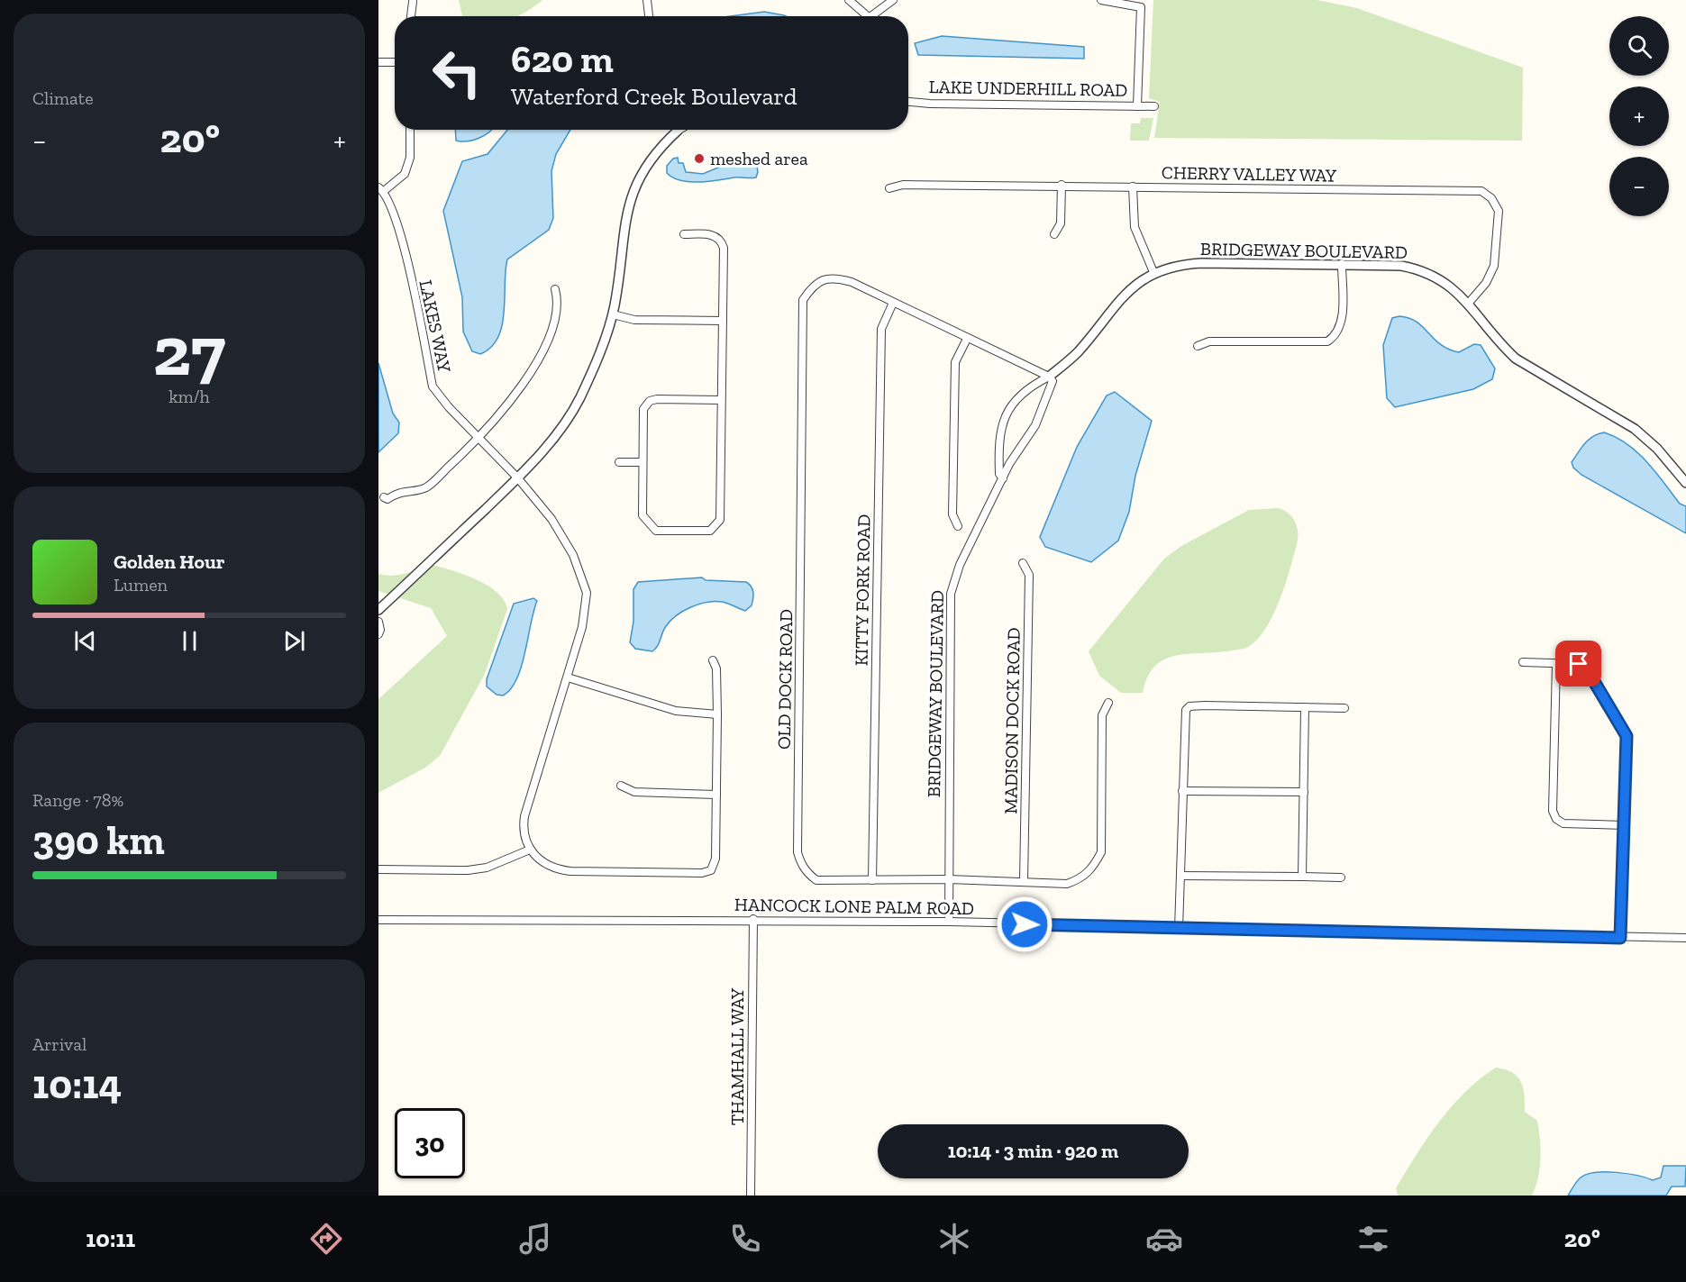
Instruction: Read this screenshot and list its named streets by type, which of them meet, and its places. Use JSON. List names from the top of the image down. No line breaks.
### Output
{"streets":{"street":["LAKE UNDERHILL ROAD","CHERRY VALLEY WAY","BRIDGEWAY BOULEVARD","LAKES WAY","KITTY FORK ROAD","OLD DOCK ROAD","MADISON DOCK ROAD","HANCOCK LONE PALM ROAD","THAMHALL WAY"]},"crossings":[["CHERRY VALLEY WAY","BRIDGEWAY BOULEVARD"],["BRIDGEWAY BOULEVARD","OLD DOCK ROAD"],["BRIDGEWAY BOULEVARD","HANCOCK LONE PALM ROAD"],["KITTY FORK ROAD","OLD DOCK ROAD"],["OLD DOCK ROAD","MADISON DOCK ROAD"],["HANCOCK LONE PALM ROAD","THAMHALL WAY"]],"places":["meshed area"],"page":{"tile":["Climate",["27","km/h"],["Range · 78%","390 km"],["Arrival","10:14"]],"map_buttons":["+","−"],"turn":["620 m","Waterford Creek Boulevard"],"heat":["−","20°","+"],"song":["Golden Hour","Lumen"],"limit":"30","trip":"10:14 · 3 min · 920 m","tabs":["10:11","20°"]}}
